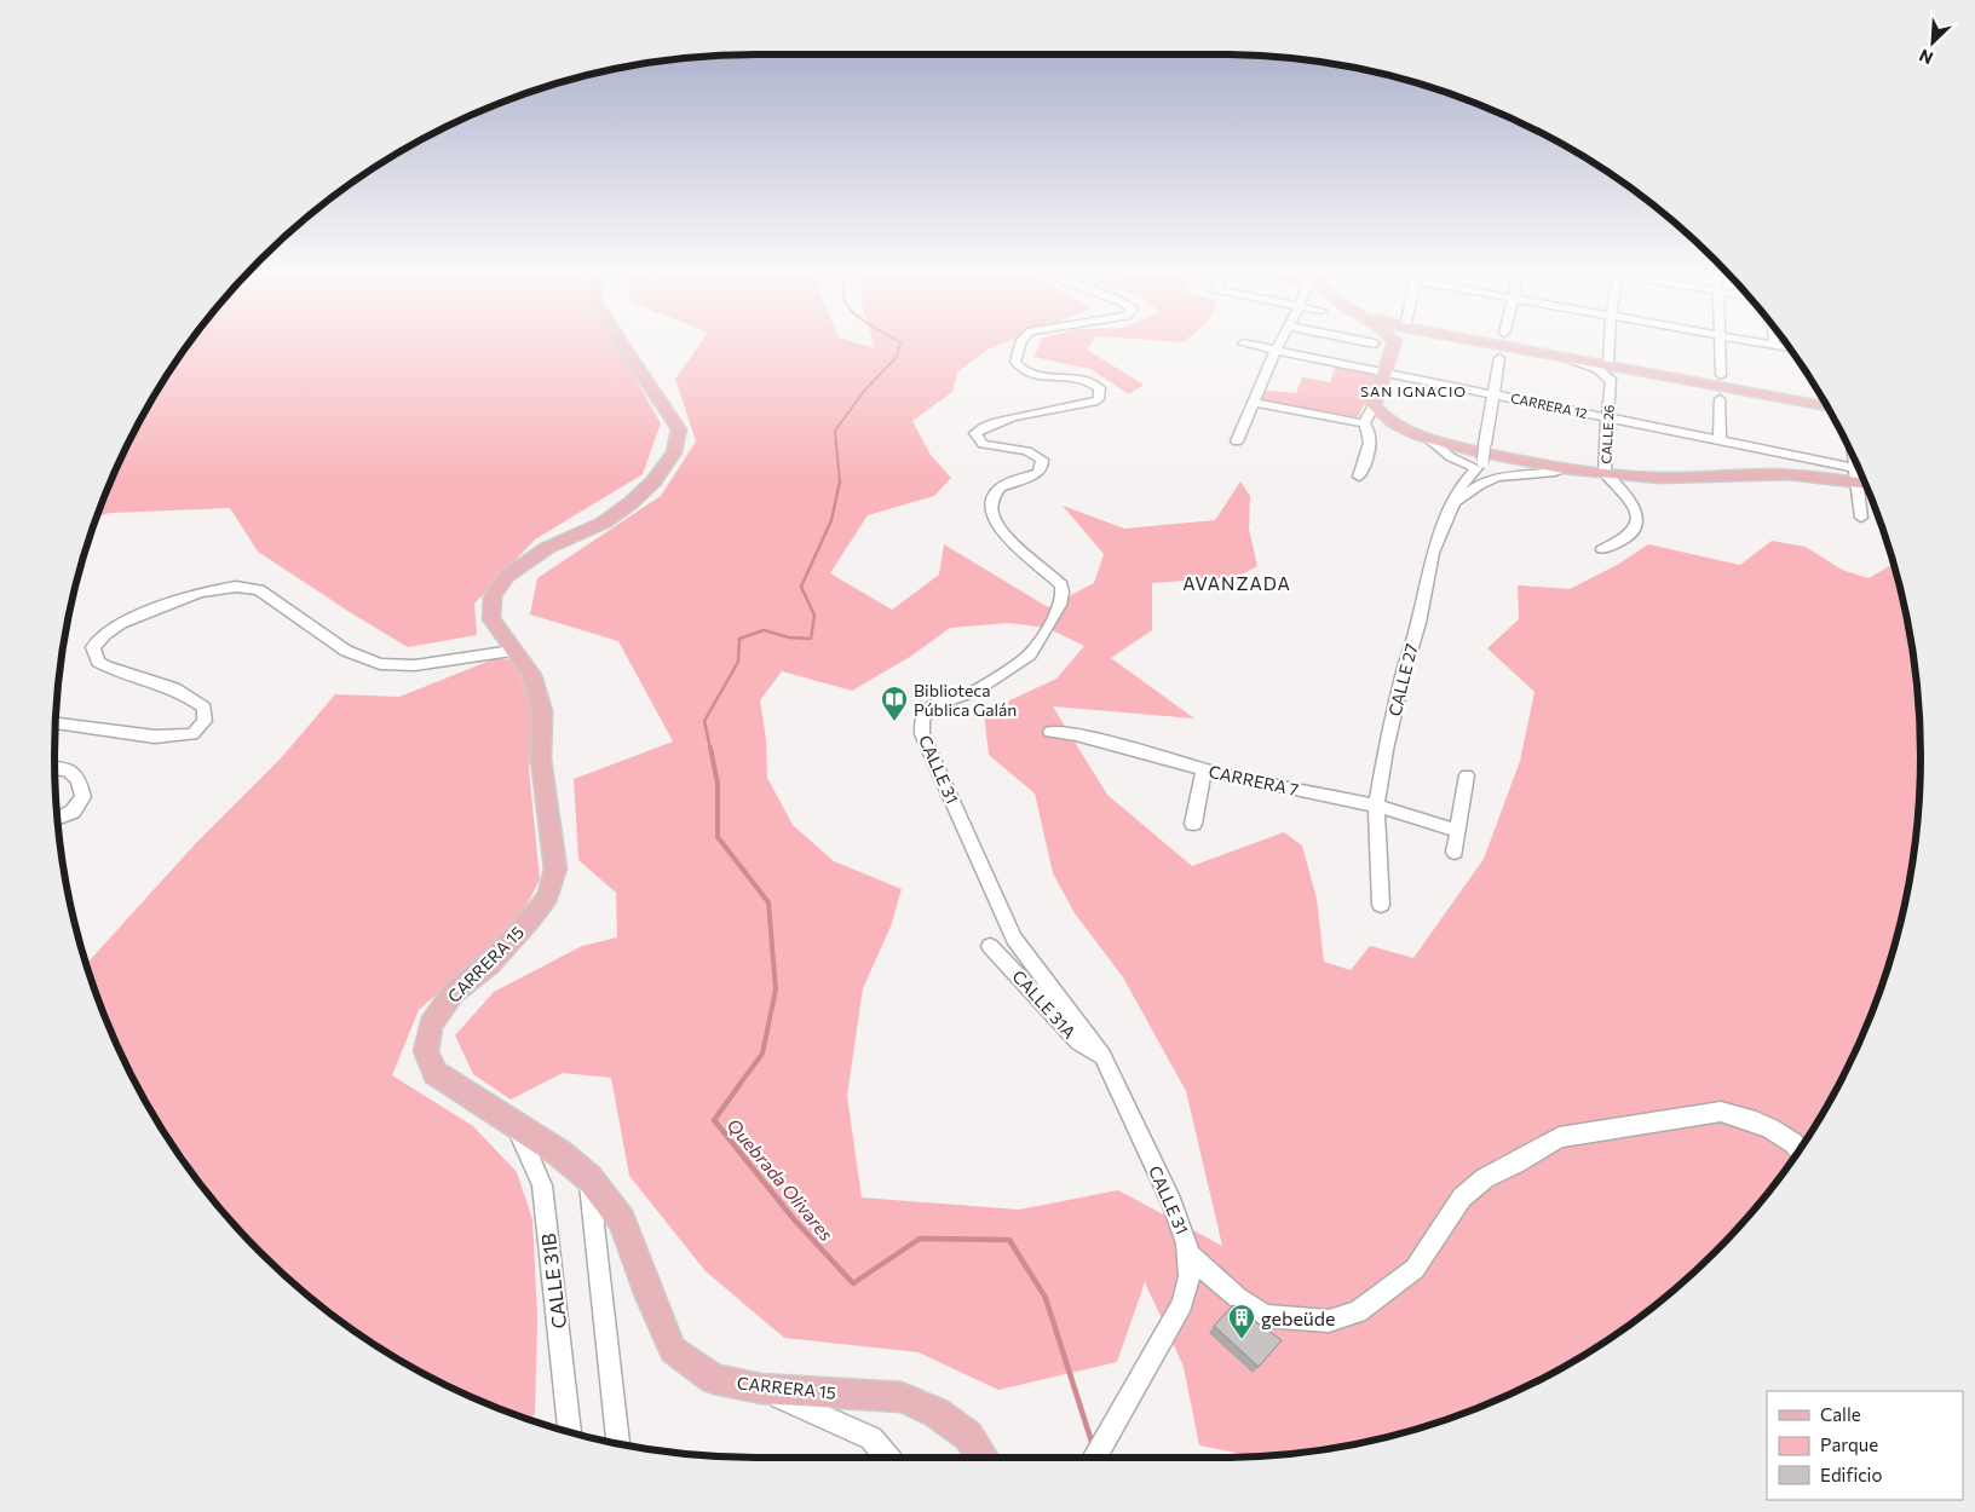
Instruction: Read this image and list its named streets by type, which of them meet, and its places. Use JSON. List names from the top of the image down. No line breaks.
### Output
{"streets":{"main road":["CARRERA 15"],"street":["CARRERA 12","CALLE 26","CALLE 27","CALLE 31","CARRERA 7","CALLE 31A","CALLE 31B"]},"crossings":[["CARRERA 12","CALLE 26"],["CALLE 27","CARRERA 7"],["CALLE 31","CALLE 31A"],["CARRERA 15","CALLE 31B"]],"districts":["SAN IGNACIO","AVANZADA"],"water":["Quebrada Olivares"],"places":{"library":["Biblioteca Pública Galán"],"building":["gebeüde"]},"legend":["Calle","Parque","Edificio"],"north":"bottom left"}
